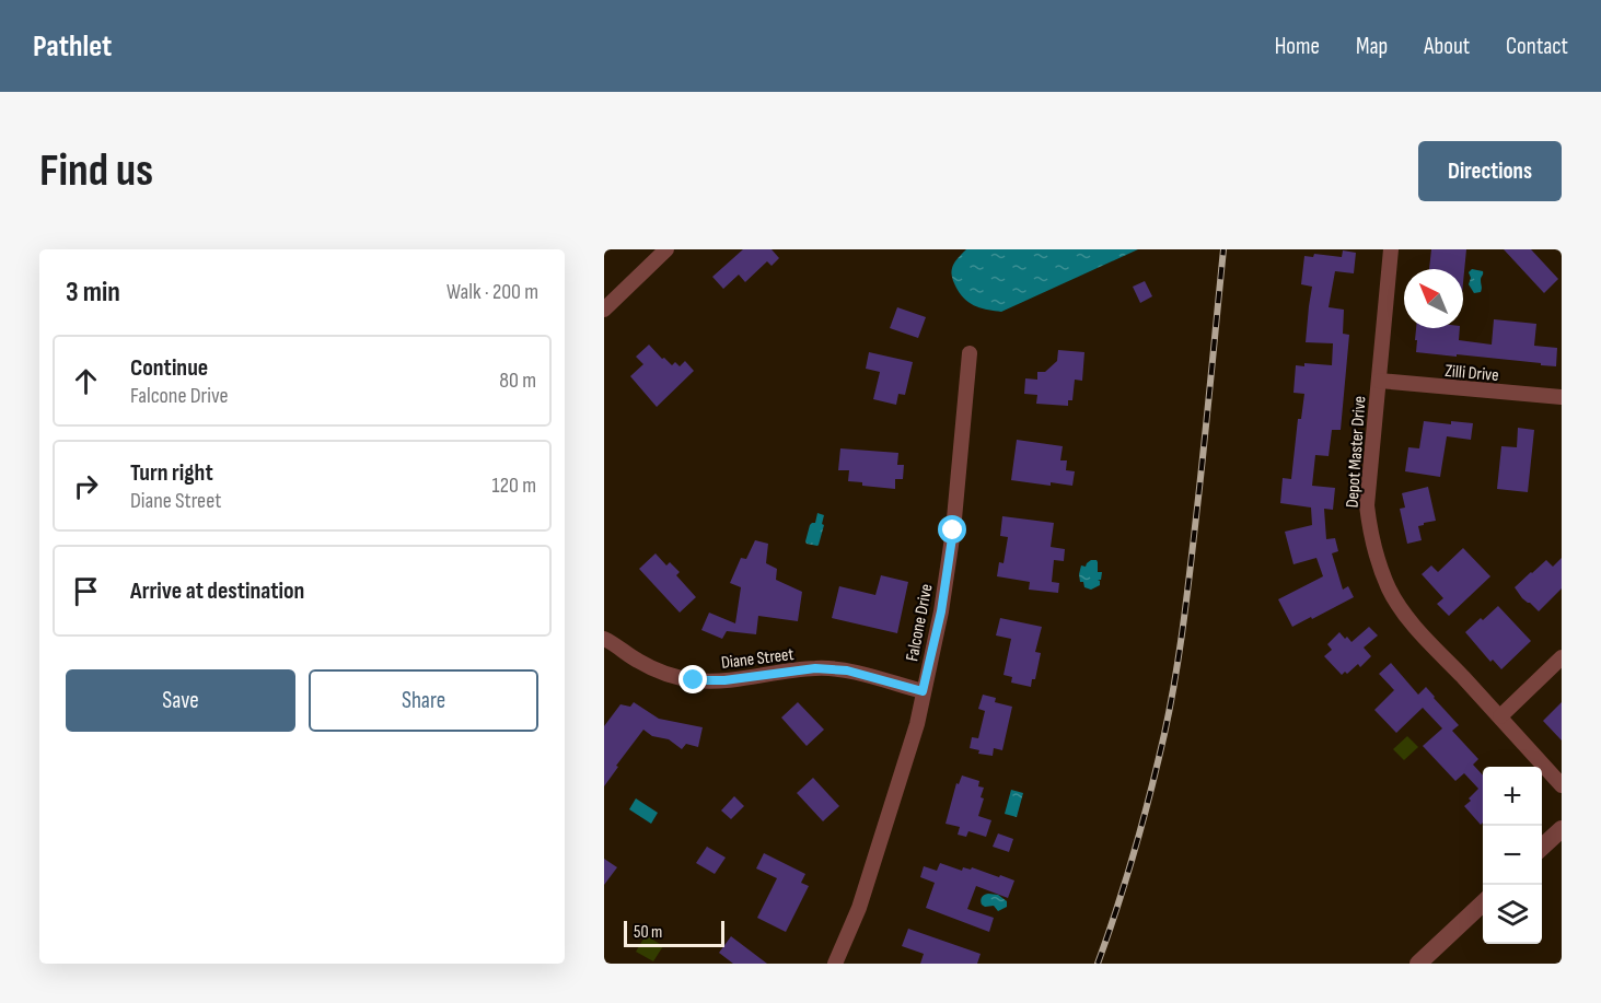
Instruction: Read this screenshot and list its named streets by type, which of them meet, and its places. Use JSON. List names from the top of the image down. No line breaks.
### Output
{"streets":{"street":["Zilli Drive","Depot Master Drive","Falcone Drive","Diane Street"]},"crossings":[["Zilli Drive","Depot Master Drive"],["Falcone Drive","Diane Street"]],"scale_bar":"50 m","north":"top left","page":{"header":"Pathlet","nav":["Home","Map","About","Contact"],"buttons":["Directions",["Save","Share"]],"title":"Find us","heading":["3 min","Walk · 200 m"],"list":[["Continue","Falcone Drive","80 m"],["Turn right","Diane Street","120 m"],"Arrive at destination"],"map_buttons":["+","−"],"scale":"50 m"}}
